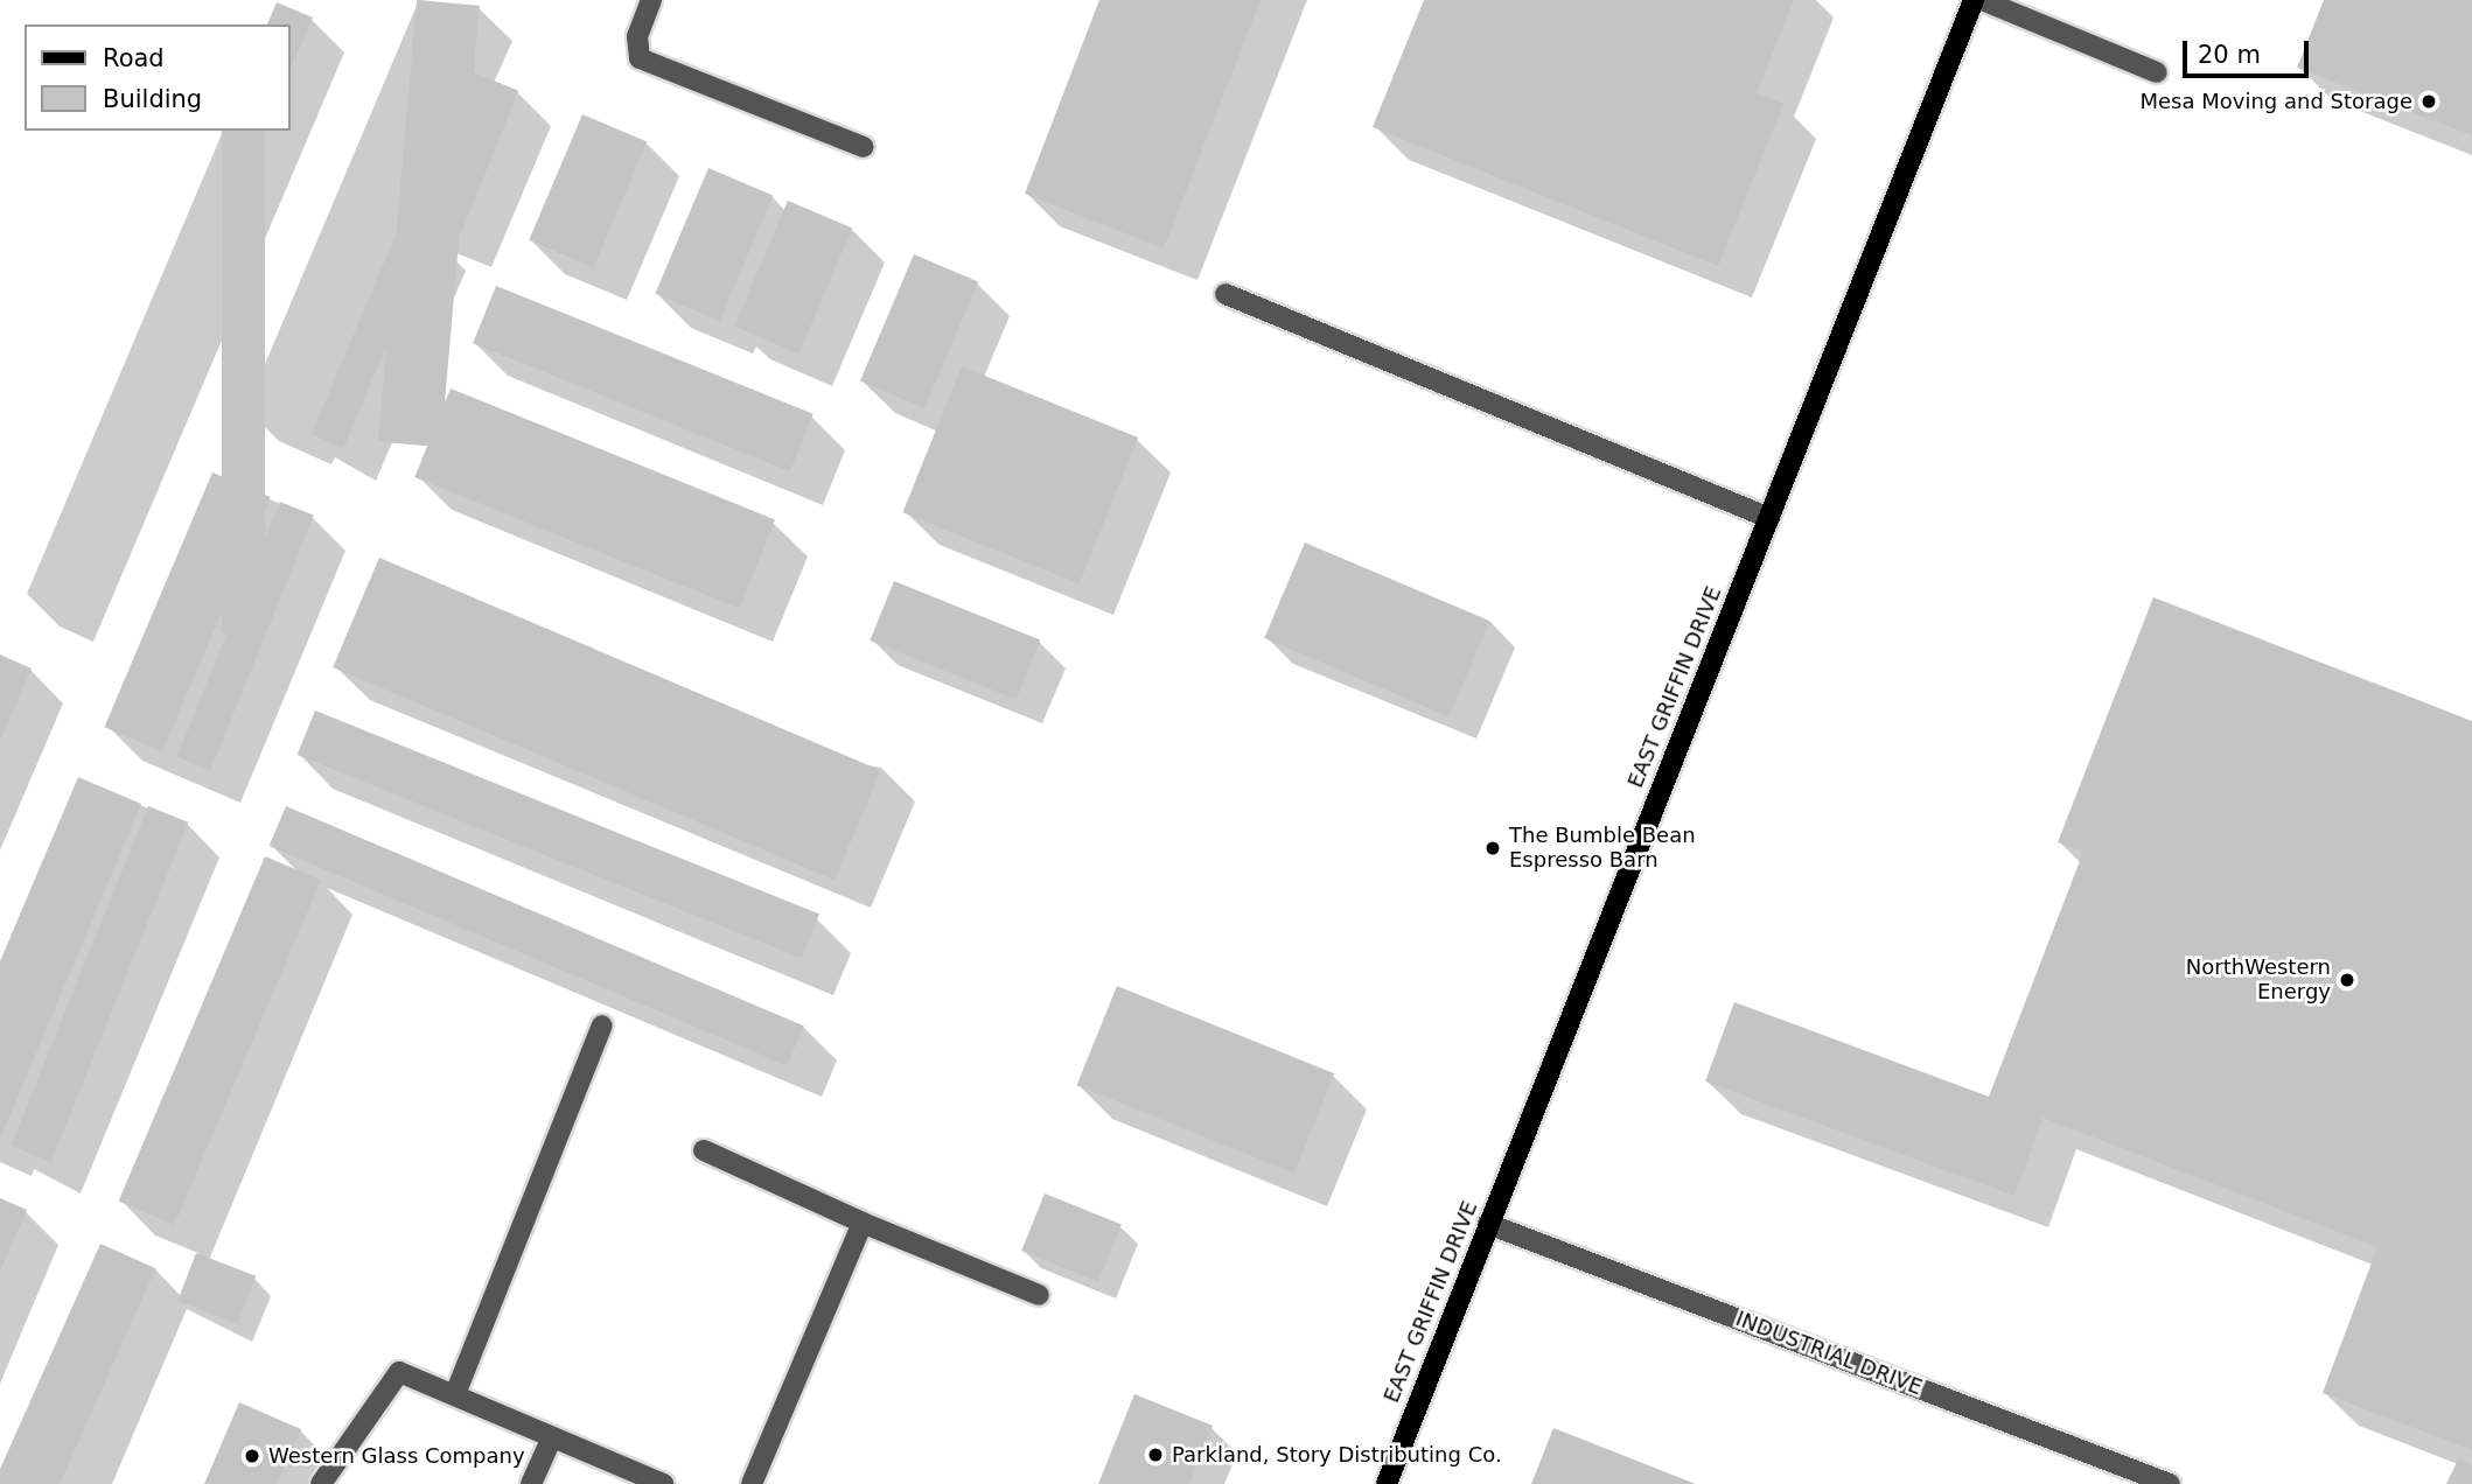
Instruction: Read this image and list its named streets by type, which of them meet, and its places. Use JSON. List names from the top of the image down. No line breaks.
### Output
{"streets":{"main road":["EAST GRIFFIN DRIVE"],"street":["INDUSTRIAL DRIVE"]},"crossings":[["EAST GRIFFIN DRIVE","INDUSTRIAL DRIVE"]],"places":["Mesa Moving and Storage","The Bumble Bean Espresso Barn","NorthWestern Energy","Parkland, Story Distributing Co.","Western Glass Company"],"legend":["Road","Building"],"scale_bar":"20 m"}
